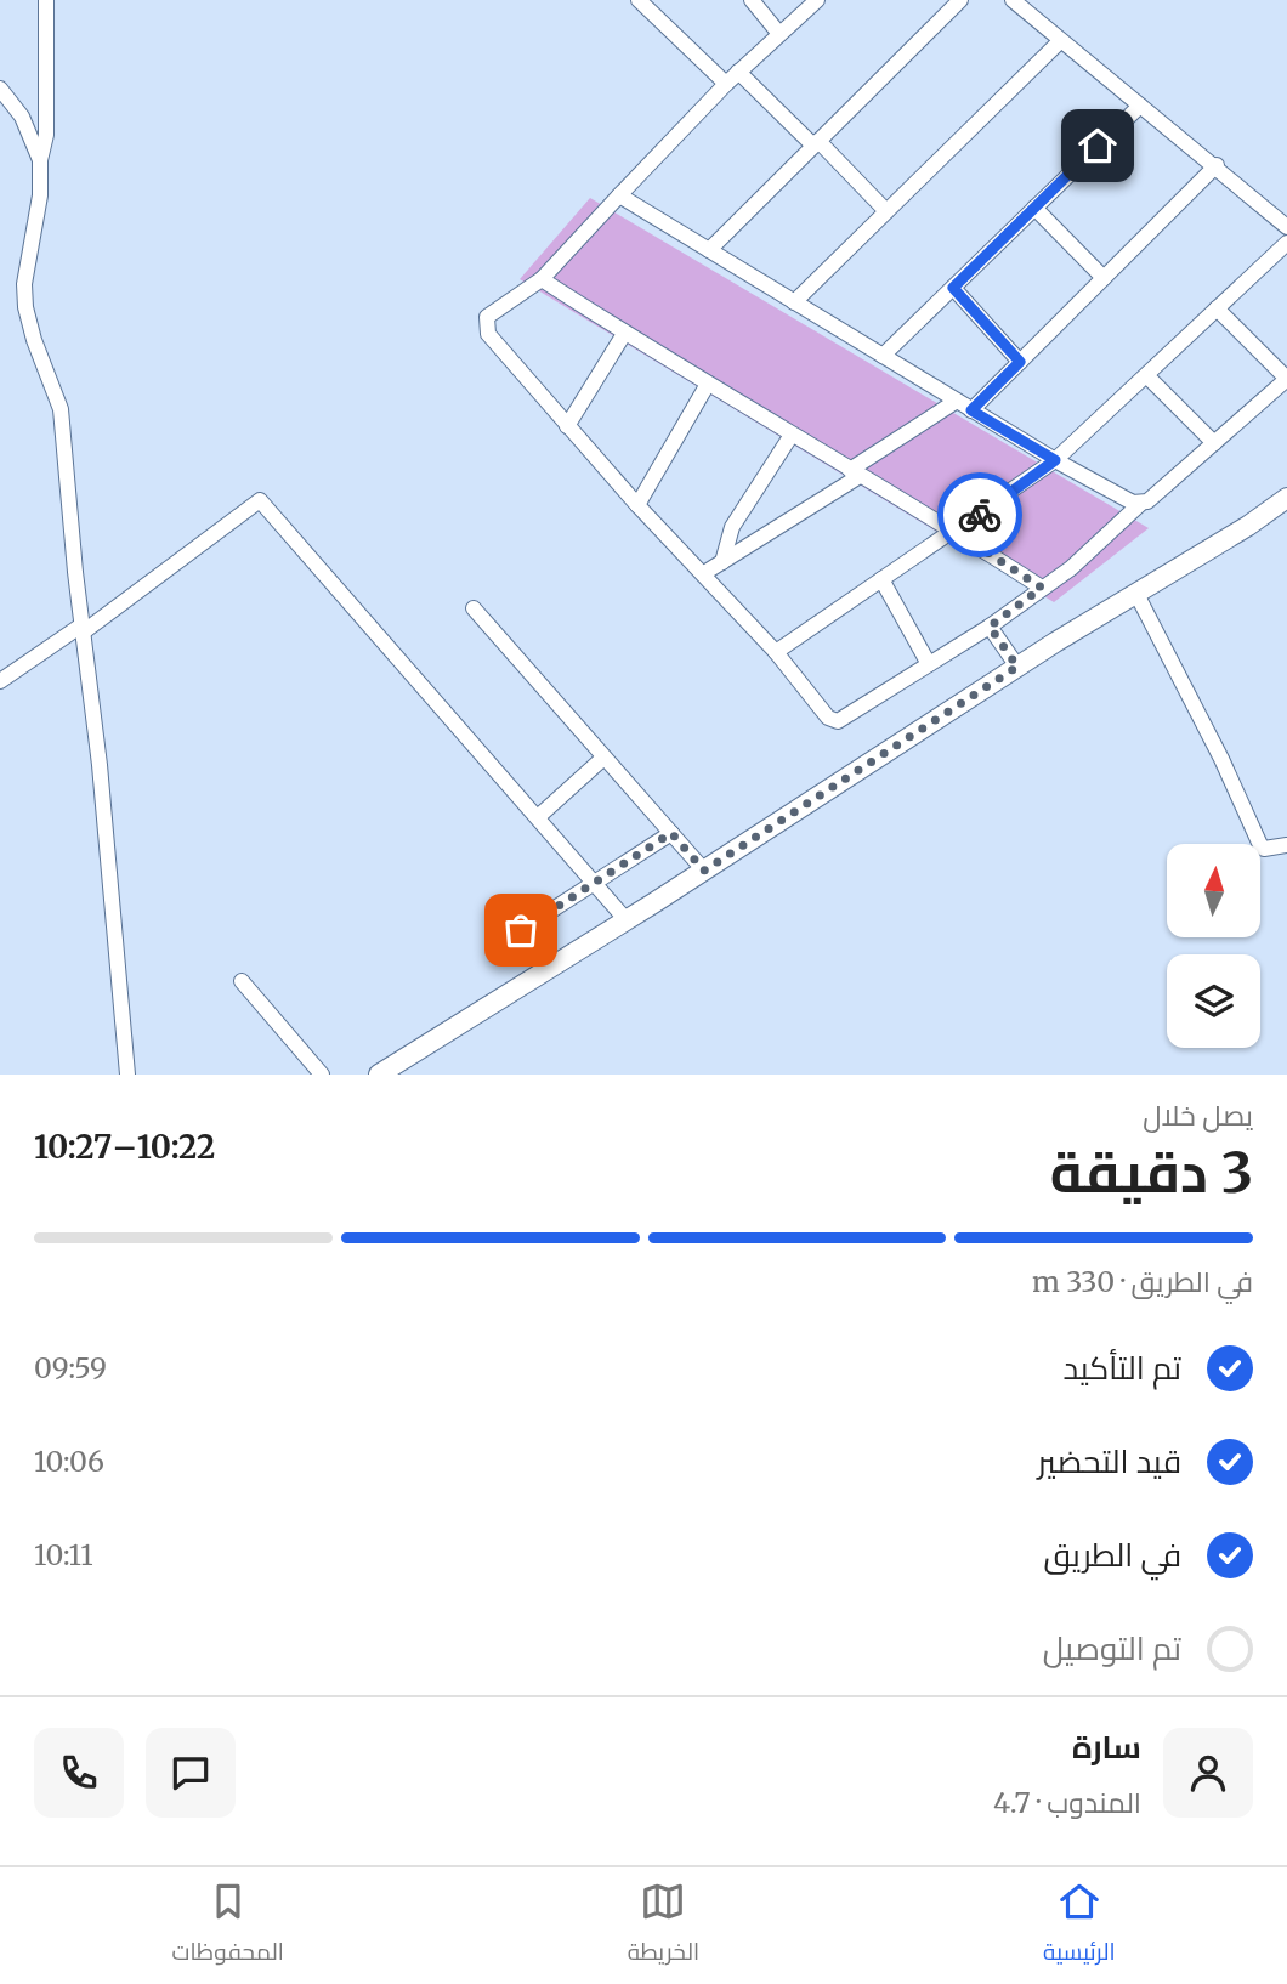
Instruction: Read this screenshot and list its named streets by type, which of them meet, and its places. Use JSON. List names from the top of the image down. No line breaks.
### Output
{"north":"top","page":{"heading":["3 دقيقة","يصل خلال","10:22–10:27"],"panel":["سارة","المندوب · 4.7"],"bar":"في الطريق · 330 m","list":[["تم التأكيد","09:59"],["قيد التحضير","10:06"],["في الطريق","10:11"],"تم التوصيل"],"tabs":["الرئيسية","الخريطة","المحفوظات"]}}
